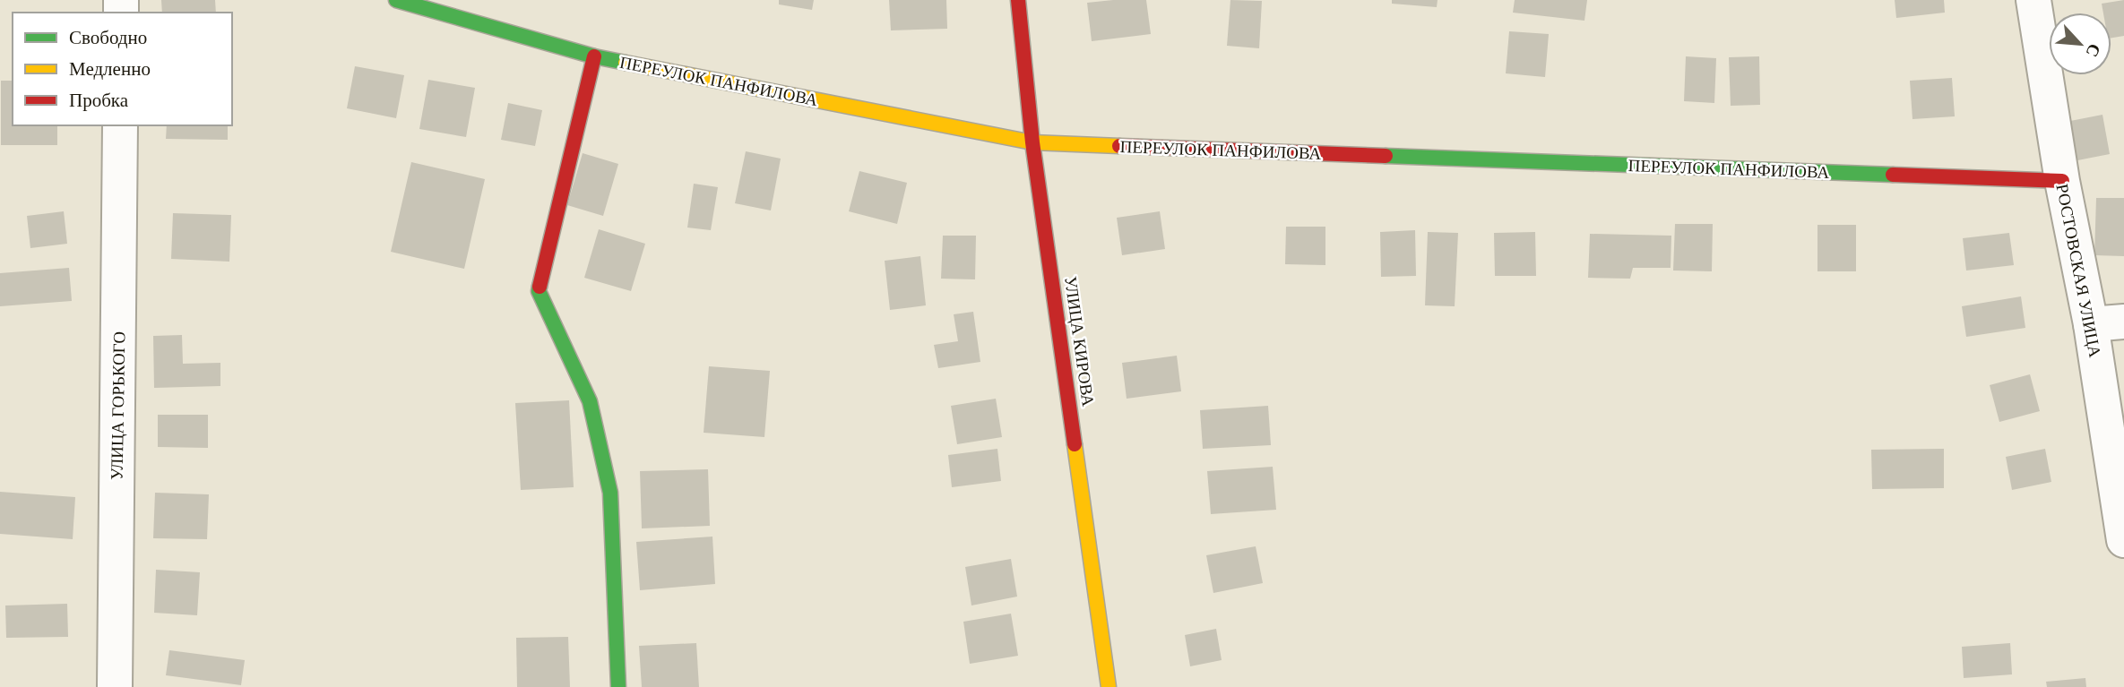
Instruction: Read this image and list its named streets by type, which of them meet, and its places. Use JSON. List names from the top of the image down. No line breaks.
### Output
{"streets":{"street":["ПЕРЕУЛОК ПАНФИЛОВА","РОСТОВСКАЯ УЛИЦА","УЛИЦА КИРОВА","УЛИЦА ГОРЬКОГО"]},"crossings":[["ПЕРЕУЛОК ПАНФИЛОВА","РОСТОВСКАЯ УЛИЦА"],["ПЕРЕУЛОК ПАНФИЛОВА","УЛИЦА КИРОВА"]],"legend":["Свободно","Медленно","Пробка"],"north":"bottom right"}
